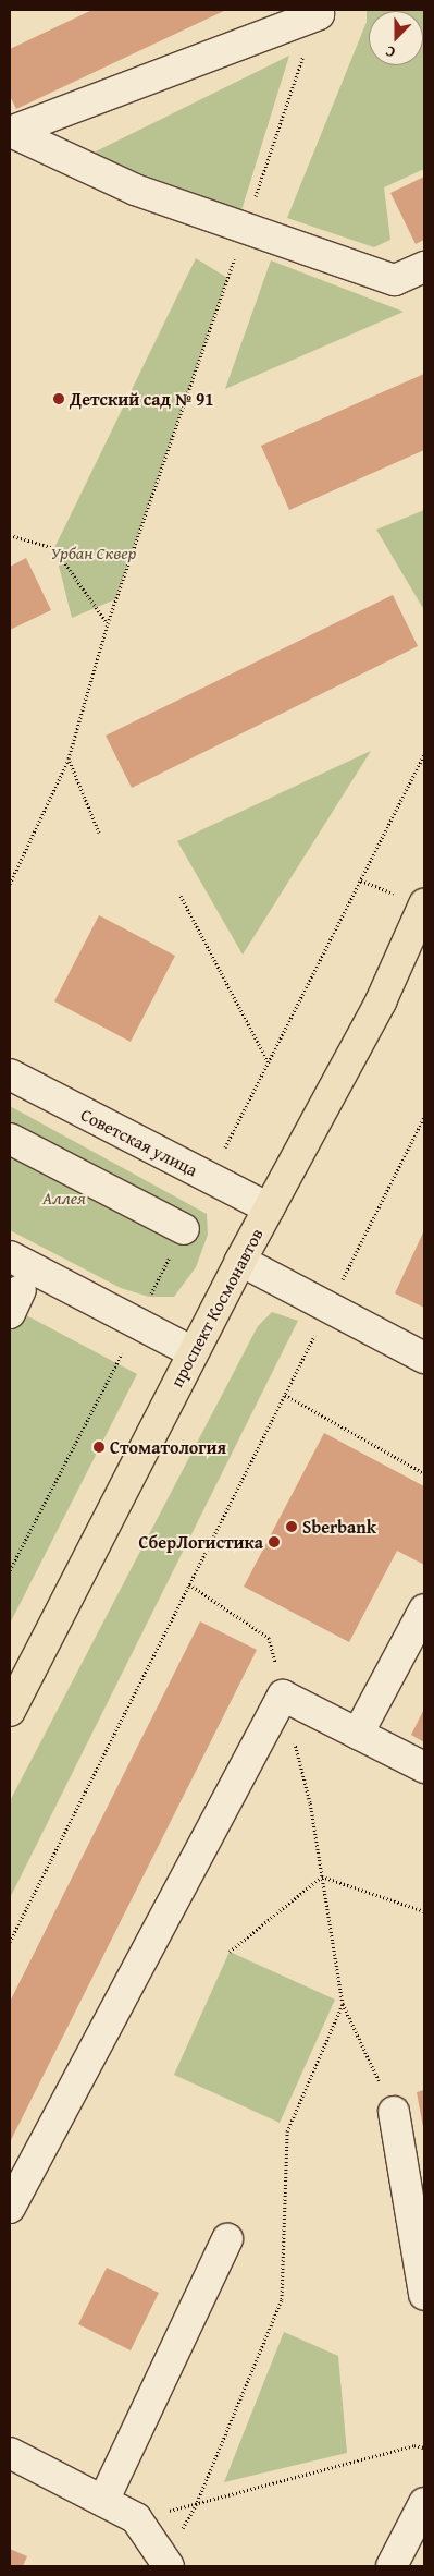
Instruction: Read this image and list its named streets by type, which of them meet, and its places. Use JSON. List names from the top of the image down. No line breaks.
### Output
{"streets":{"main road":["проспект Космонавтов"],"street":["Советская улица"]},"crossings":[["Советская улица","проспект Космонавтов"]],"parks":["Урбан Сквер","Аллея"],"places":["Детский сад № 91","Стоматология","Sberbank","СберЛогистика"],"north":"bottom"}
